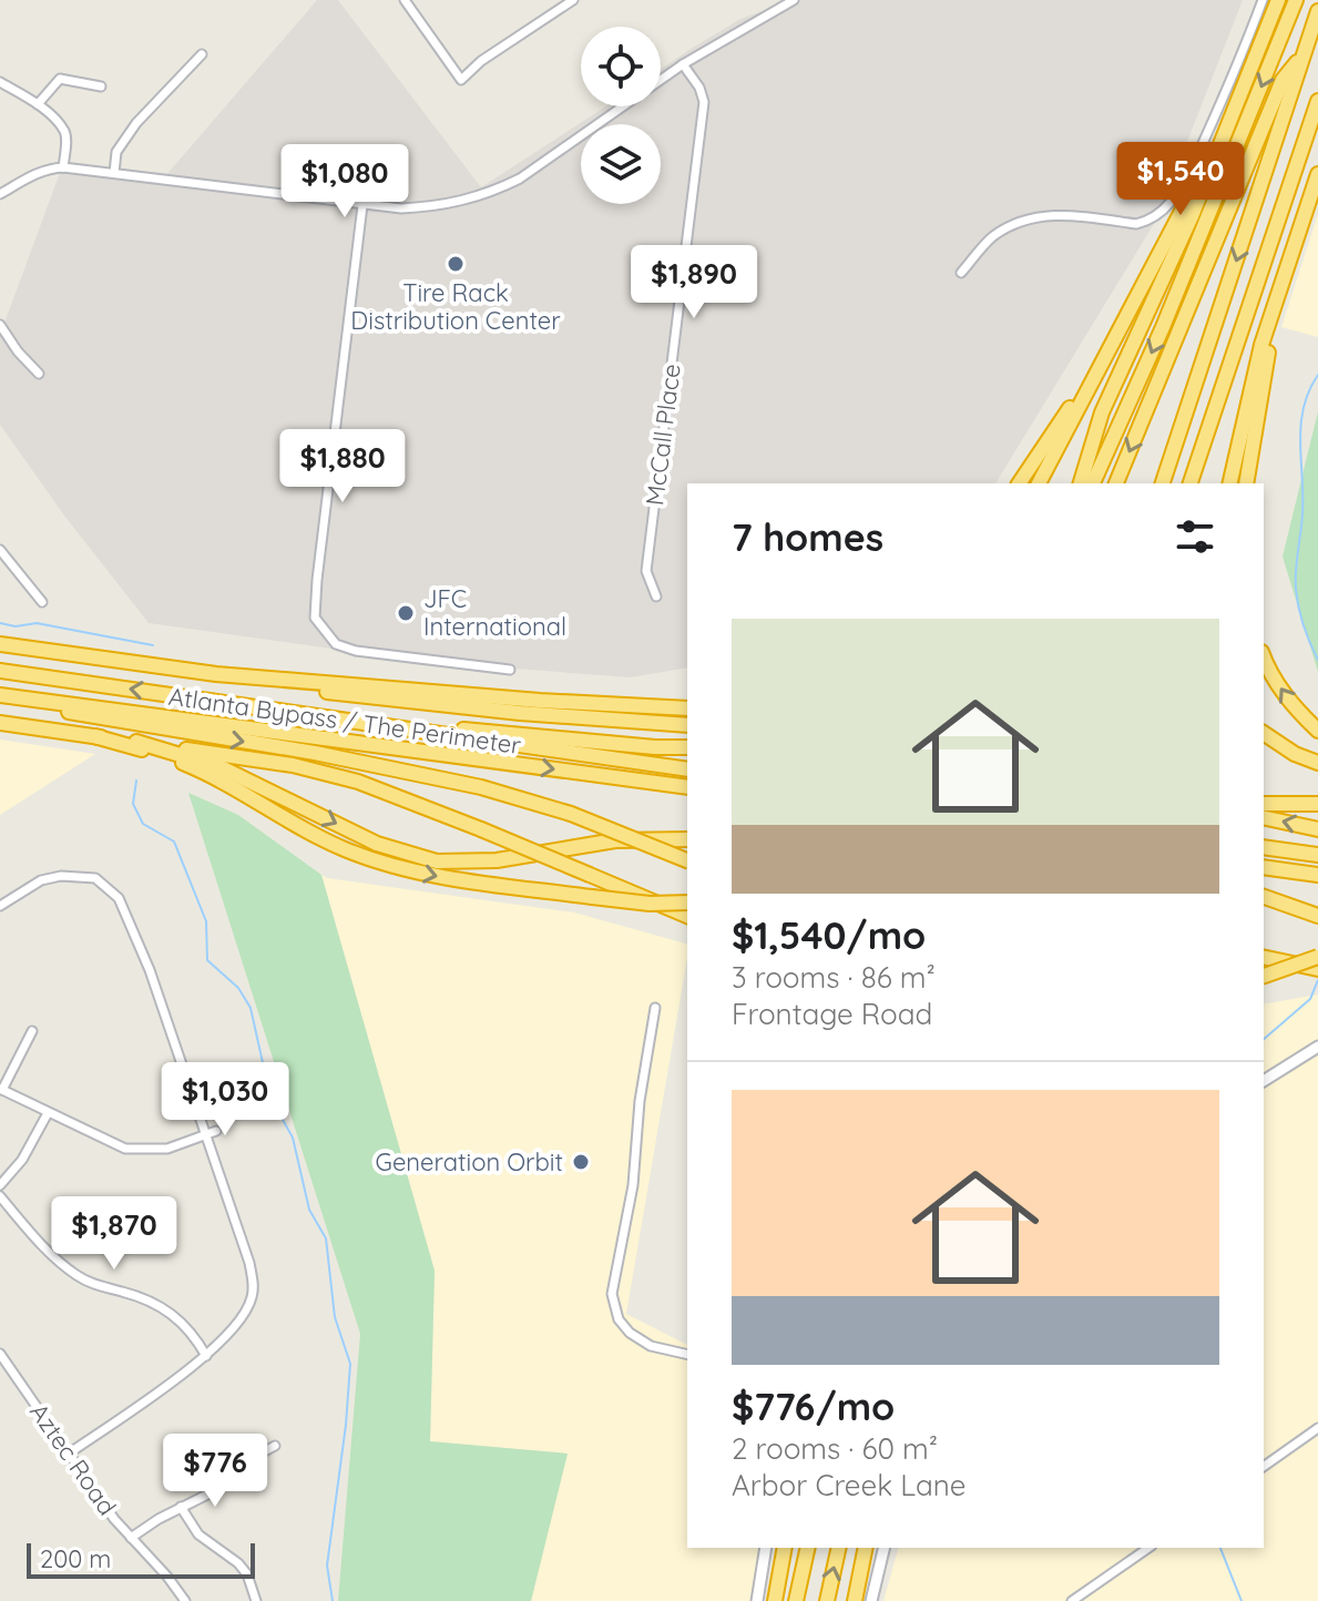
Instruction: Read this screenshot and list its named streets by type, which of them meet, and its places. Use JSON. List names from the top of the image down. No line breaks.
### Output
{"streets":{"highway":["Atlanta Bypass / The Perimeter"],"street":["McCall Place","Aztec Road"]},"places":["Tire Rack Distribution Center","JFC International","Generation Orbit"],"scale_bar":"200 m","page":{"price":["$1,540","$1,080","$1,890","$1,880","$1,030","$1,870","$776"],"heading":"7 homes","list":[{"name":"$1,540/mo","note":"3 rooms · 86 m² · Frontage Road"},{"name":"$776/mo","note":"2 rooms · 60 m² · Arbor Creek Lane"}],"scale":"200 m"}}
